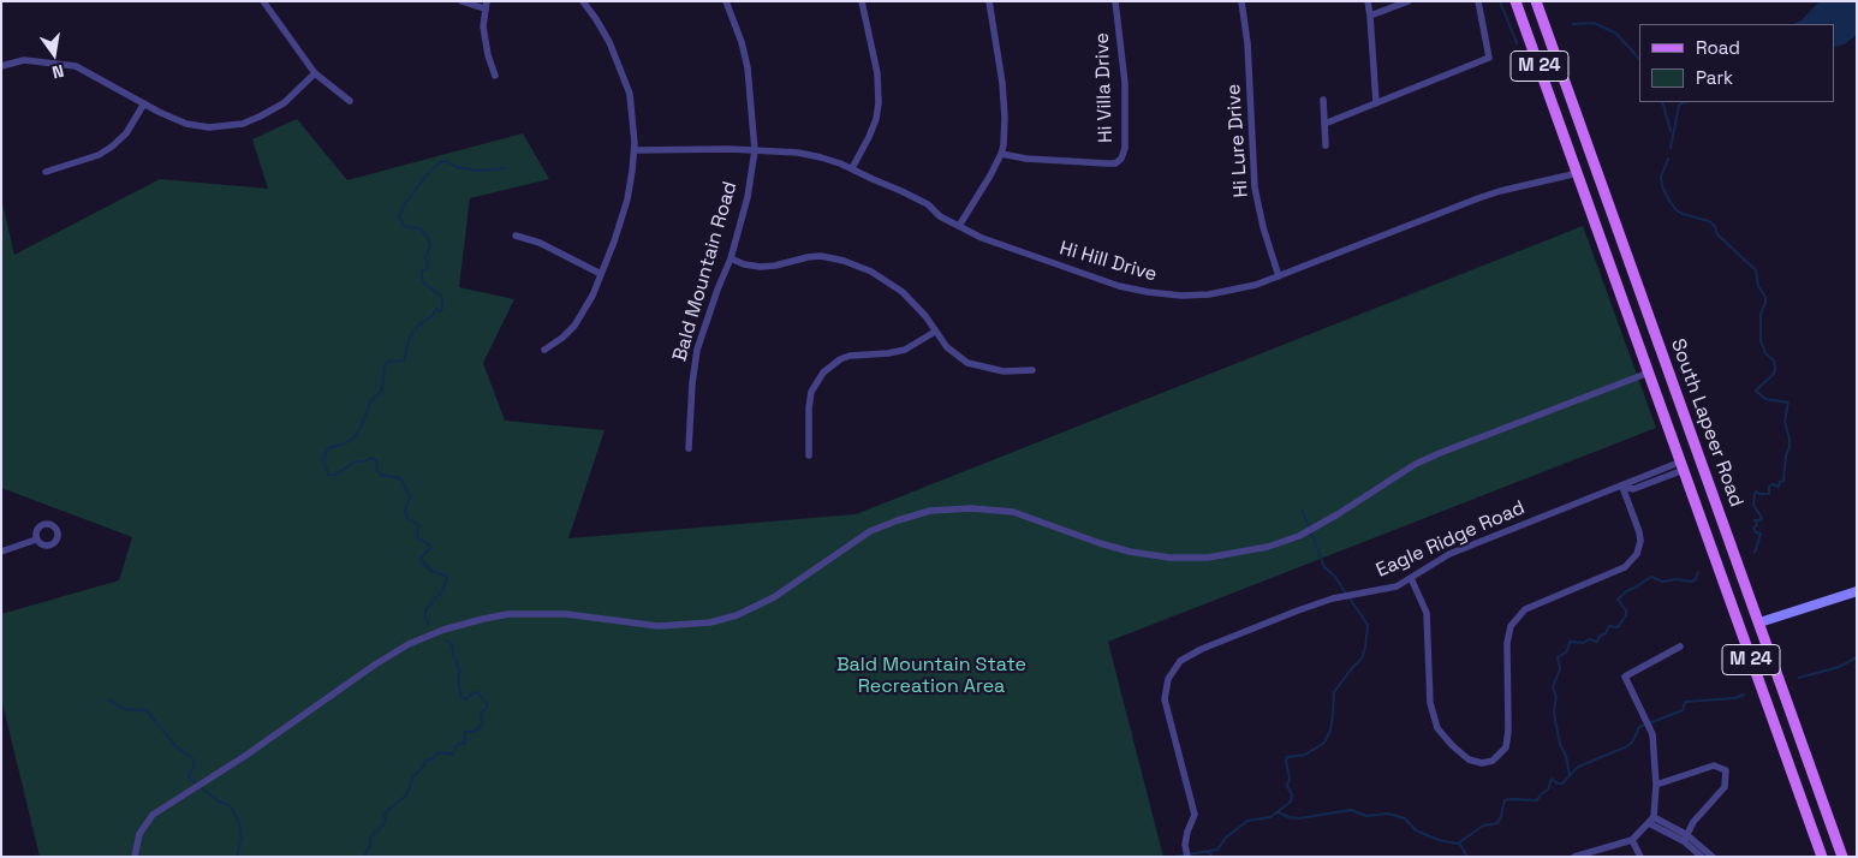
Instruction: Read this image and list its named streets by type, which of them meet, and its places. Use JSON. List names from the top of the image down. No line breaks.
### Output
{"streets":{"main road":["M 24","South Lapeer Road"],"street":["Hi Villa Drive","Hi Lure Drive","Hi Hill Drive","Bald Mountain Road","Eagle Ridge Road"]},"crossings":[["Hi Lure Drive","Hi Hill Drive"],["Hi Hill Drive","Bald Mountain Road"],["Hi Hill Drive","South Lapeer Road"],["South Lapeer Road","Eagle Ridge Road"]],"parks":["Bald Mountain State Recreation Area"],"legend":["Road","Park"],"north":"bottom"}
